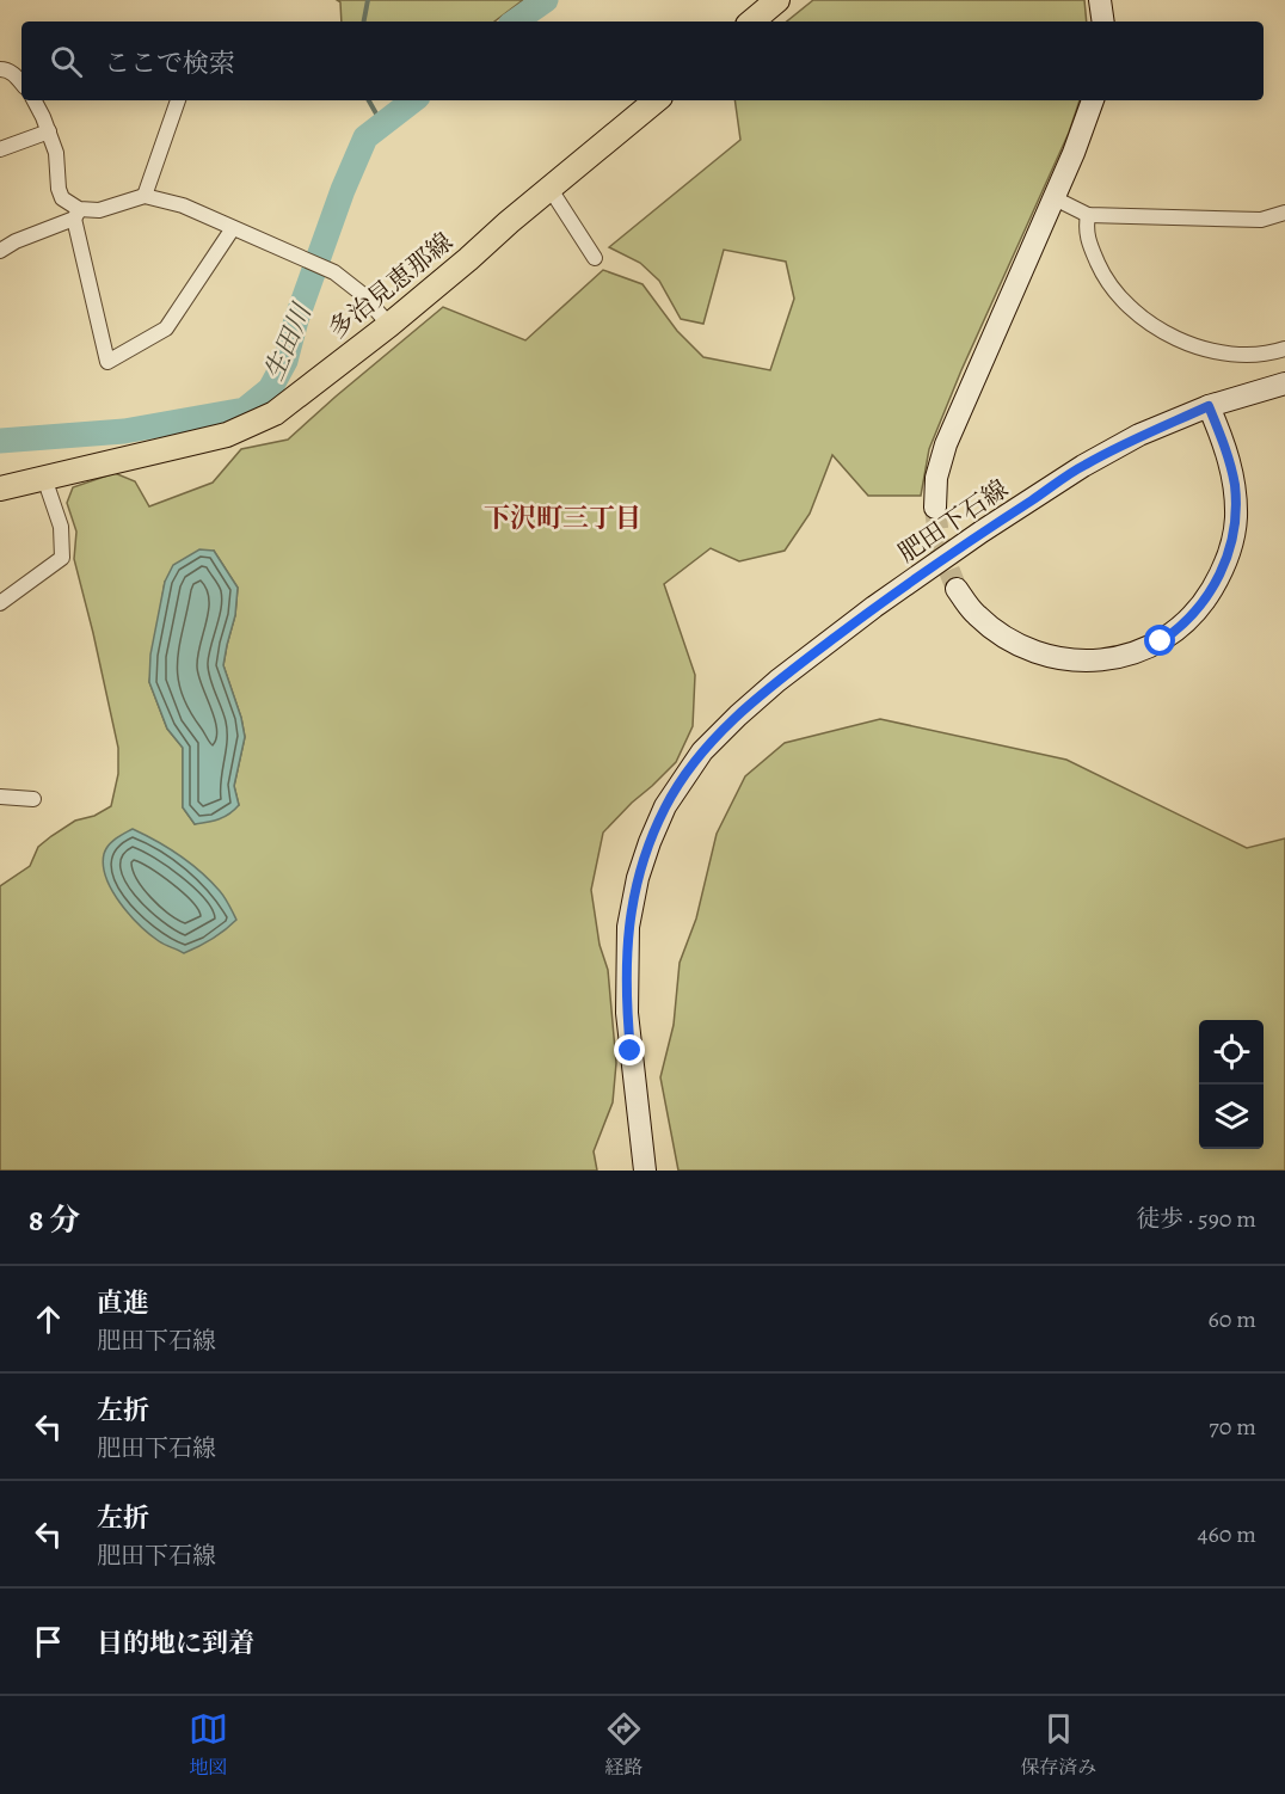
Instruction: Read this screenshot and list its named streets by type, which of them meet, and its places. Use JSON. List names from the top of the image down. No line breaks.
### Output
{"streets":{"main road":["多治見恵那線","肥田下石線"]},"districts":["下沢町三丁目"],"water":["生田川"],"page":{"search":"ここで検索","heading":["8 分","徒歩 · 590 m"],"list":[["直進","肥田下石線","60 m"],["左折","肥田下石線","70 m"],["左折","肥田下石線","460 m"],"目的地に到着"],"nav":["地図","経路","保存済み"]}}
